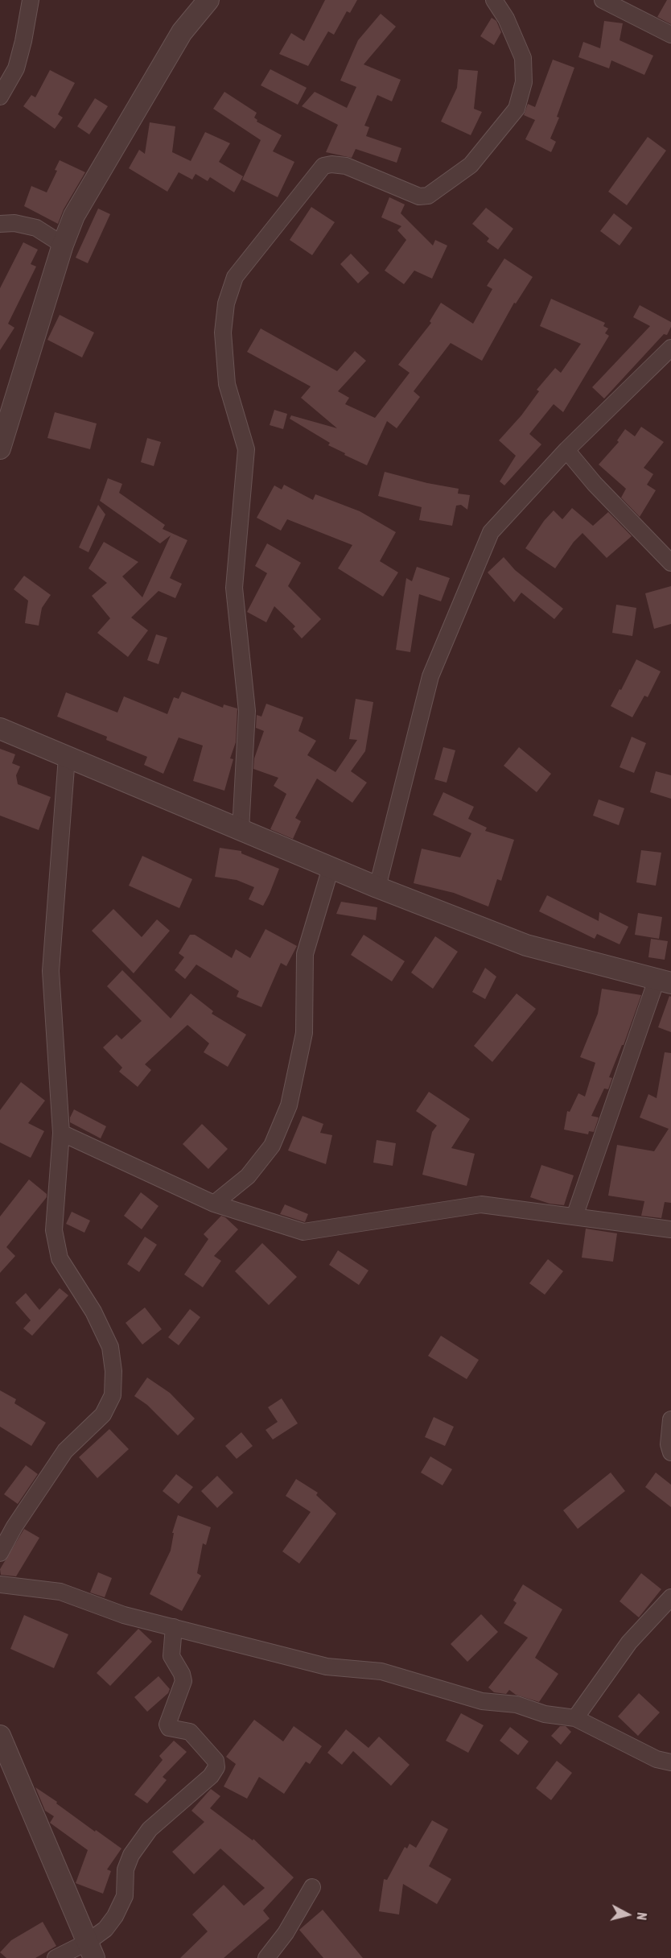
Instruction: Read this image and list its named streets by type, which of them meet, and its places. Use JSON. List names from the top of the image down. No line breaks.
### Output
{"north":"right"}
